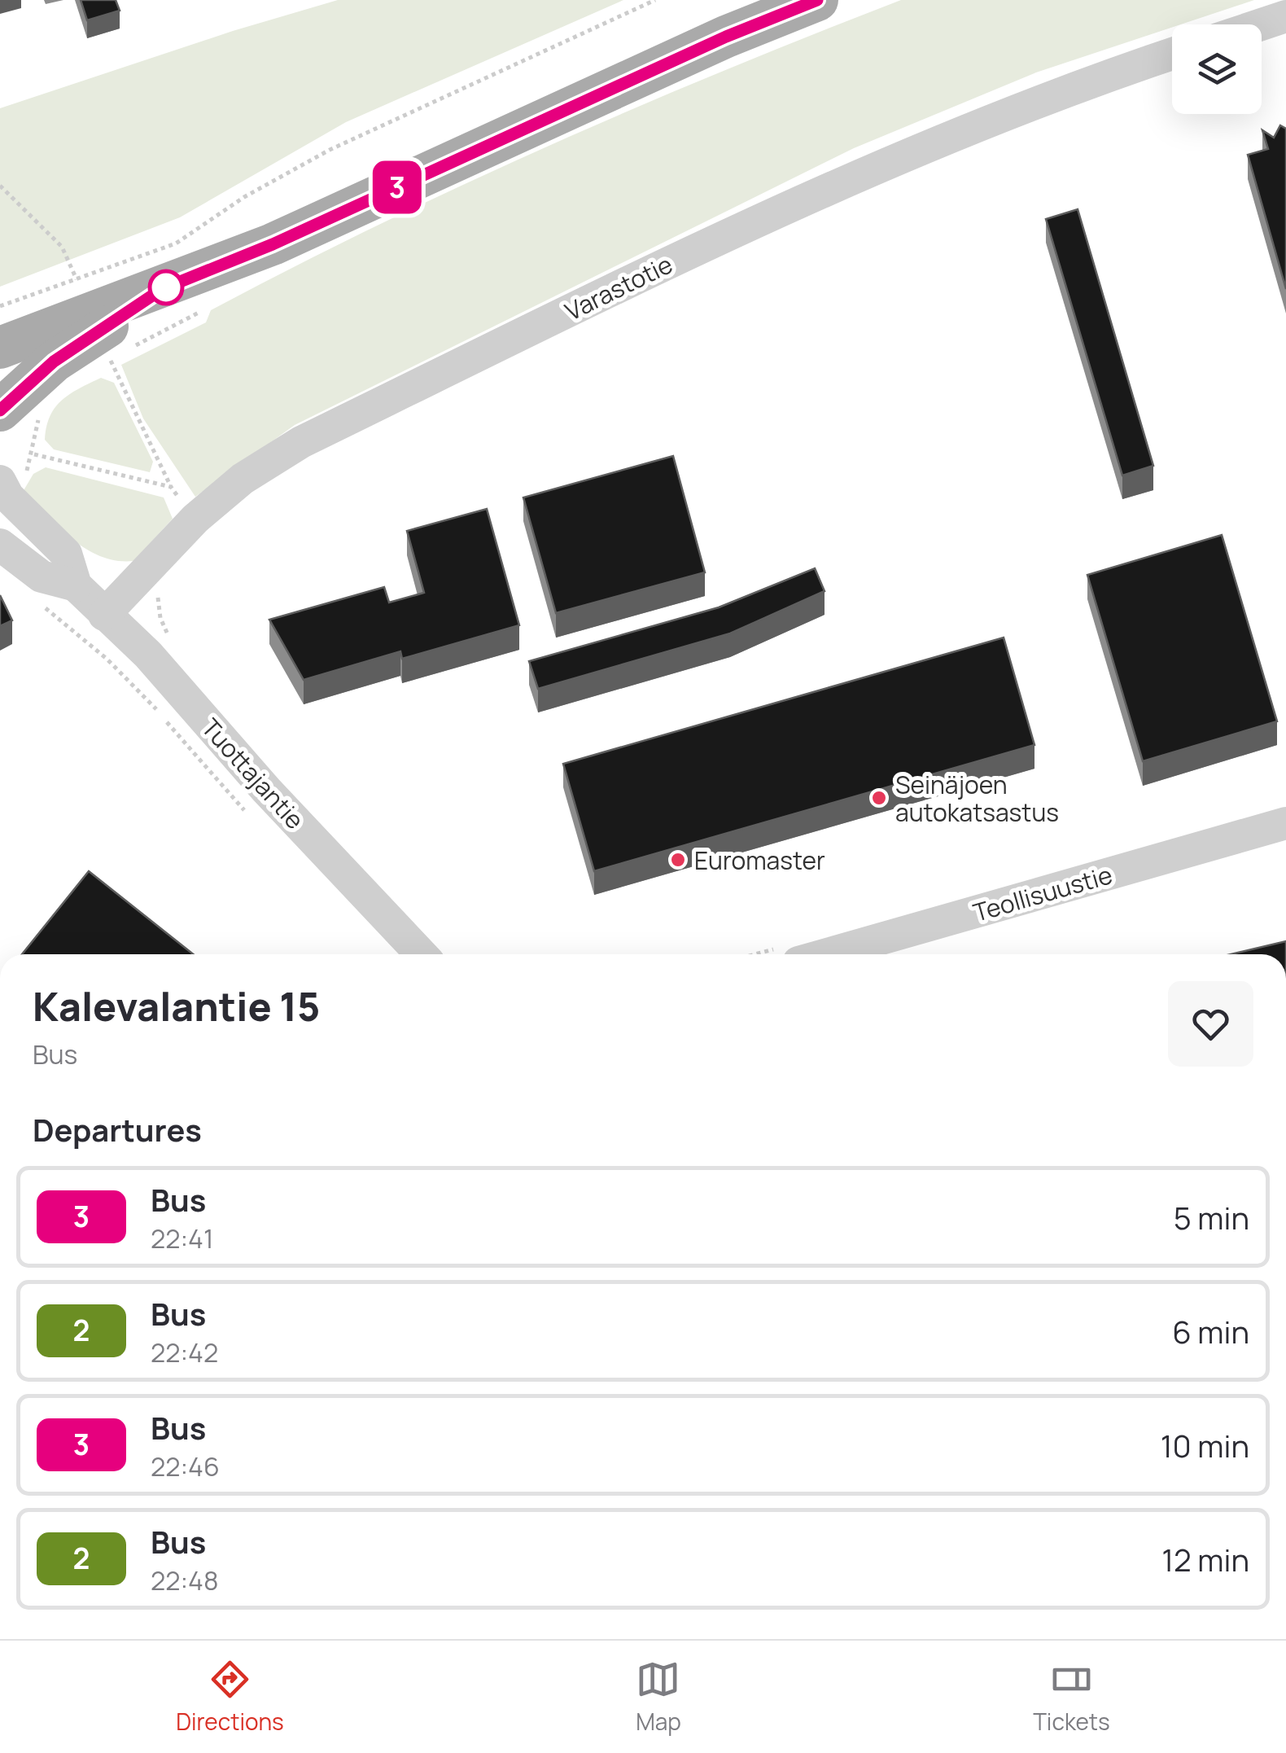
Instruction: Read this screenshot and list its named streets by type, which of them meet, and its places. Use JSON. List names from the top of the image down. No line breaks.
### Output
{"streets":{"street":["Varastotie","Tuottajantie","Teollisuustie"]},"crossings":[["Varastotie","Tuottajantie"]],"places":["Seinäjoen autokatsastus","Euromaster"],"lines":["bus line 3"],"page":{"on_map":"3","heading":[["Kalevalantie 15","Bus"],"Departures"],"list":[{"mark":"3","name":"Bus","note":"22:41","value":"5 min"},{"mark":"2","name":"Bus","note":"22:42","value":"6 min"},{"mark":"3","name":"Bus","note":"22:46","value":"10 min"},{"mark":"2","name":"Bus","note":"22:48","value":"12 min"}],"tabs":["Directions","Map","Tickets"]}}
